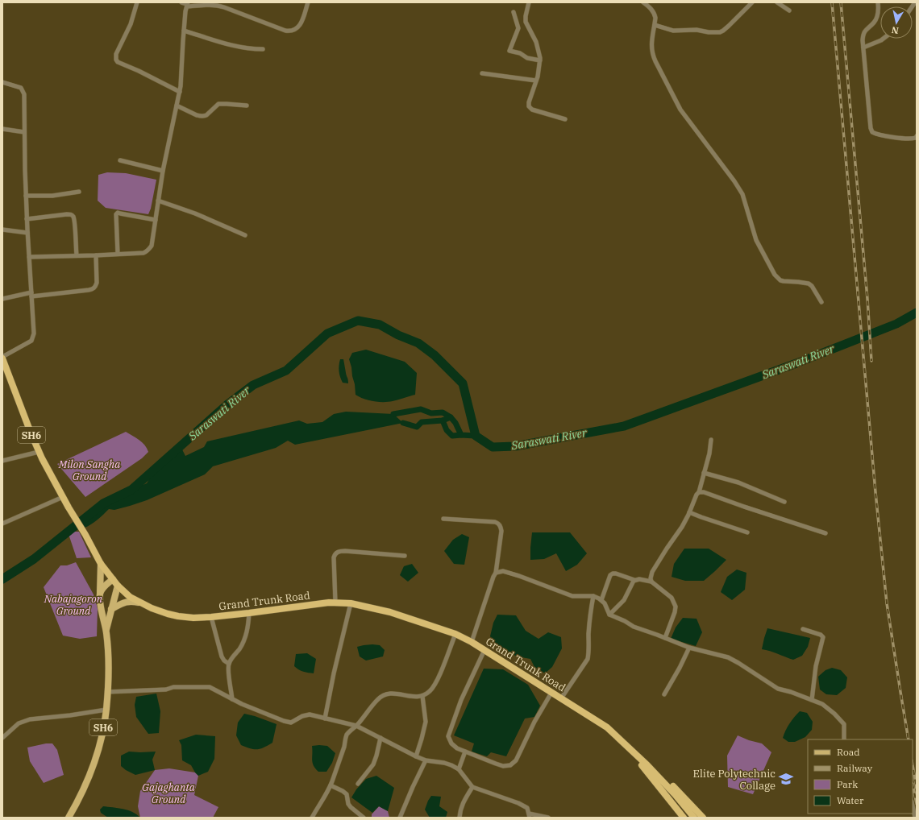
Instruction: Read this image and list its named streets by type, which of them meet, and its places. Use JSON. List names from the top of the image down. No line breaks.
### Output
{"streets":{"highway":["SH6","Grand Trunk Road"]},"crossings":[["SH6","Grand Trunk Road"]],"water":["Saraswati River"],"parks":["Milon Sangha Ground","Nabajagoron Ground","Gajaghanta Ground"],"places":{"school or university":["Elite Polytechnic Collage"]},"legend":["Road","Railway","Park","Water"],"north":"bottom"}
